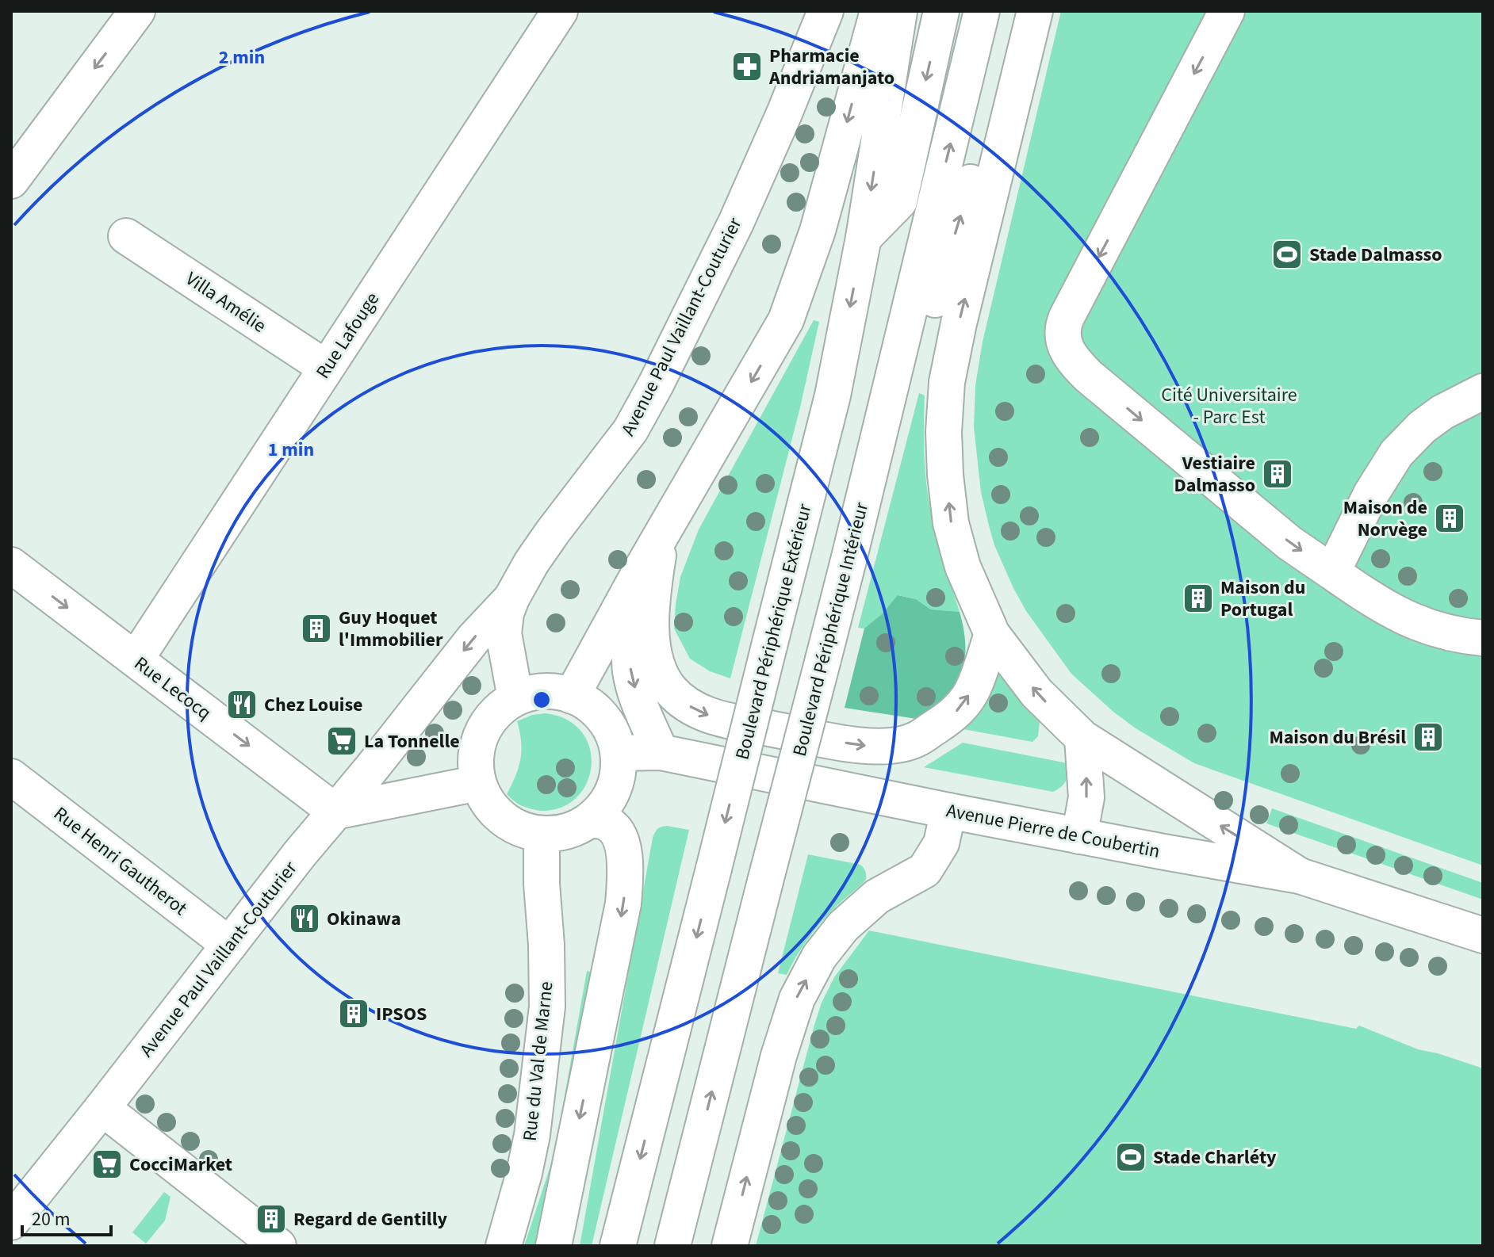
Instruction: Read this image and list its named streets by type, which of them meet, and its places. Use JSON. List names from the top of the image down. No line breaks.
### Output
{"streets":{"main road":["Villa Amélie","Avenue Paul Vaillant-Couturier","Rue Lafouge","Boulevard Périphérique Intérieur","Boulevard Périphérique Extérieur","Rue Lecocq","Avenue Pierre de Coubertin","Rue Henri Gautherot","Rue du Val de Marne"]},"crossings":[["Villa Amélie","Rue Lafouge"],["Avenue Paul Vaillant-Couturier","Rue Lecocq"],["Avenue Paul Vaillant-Couturier","Avenue Pierre de Coubertin"],["Avenue Paul Vaillant-Couturier","Rue Henri Gautherot"],["Avenue Paul Vaillant-Couturier","Rue du Val de Marne"],["Rue Lafouge","Rue Lecocq"],["Avenue Pierre de Coubertin","Rue du Val de Marne"]],"one_way":["Rue Lecocq"],"parks":["Cité Universitaire - Parc Est"],"places":{"pharmacy":["Pharmacie Andriamanjato"],"sports":["Stade Dalmasso","Stade Charléty"],"building":["Vestiaire Dalmasso","Maison de Norvège","Maison du Portugal","Guy Hoquet l'Immobilier","Maison du Brésil","IPSOS","Regard de Gentilly"],"restaurant":["Chez Louise","Okinawa"],"supermarket":["La Tonnelle","CocciMarket"]},"scale_bar":"20 m","rings":["2 min","1 min"]}
